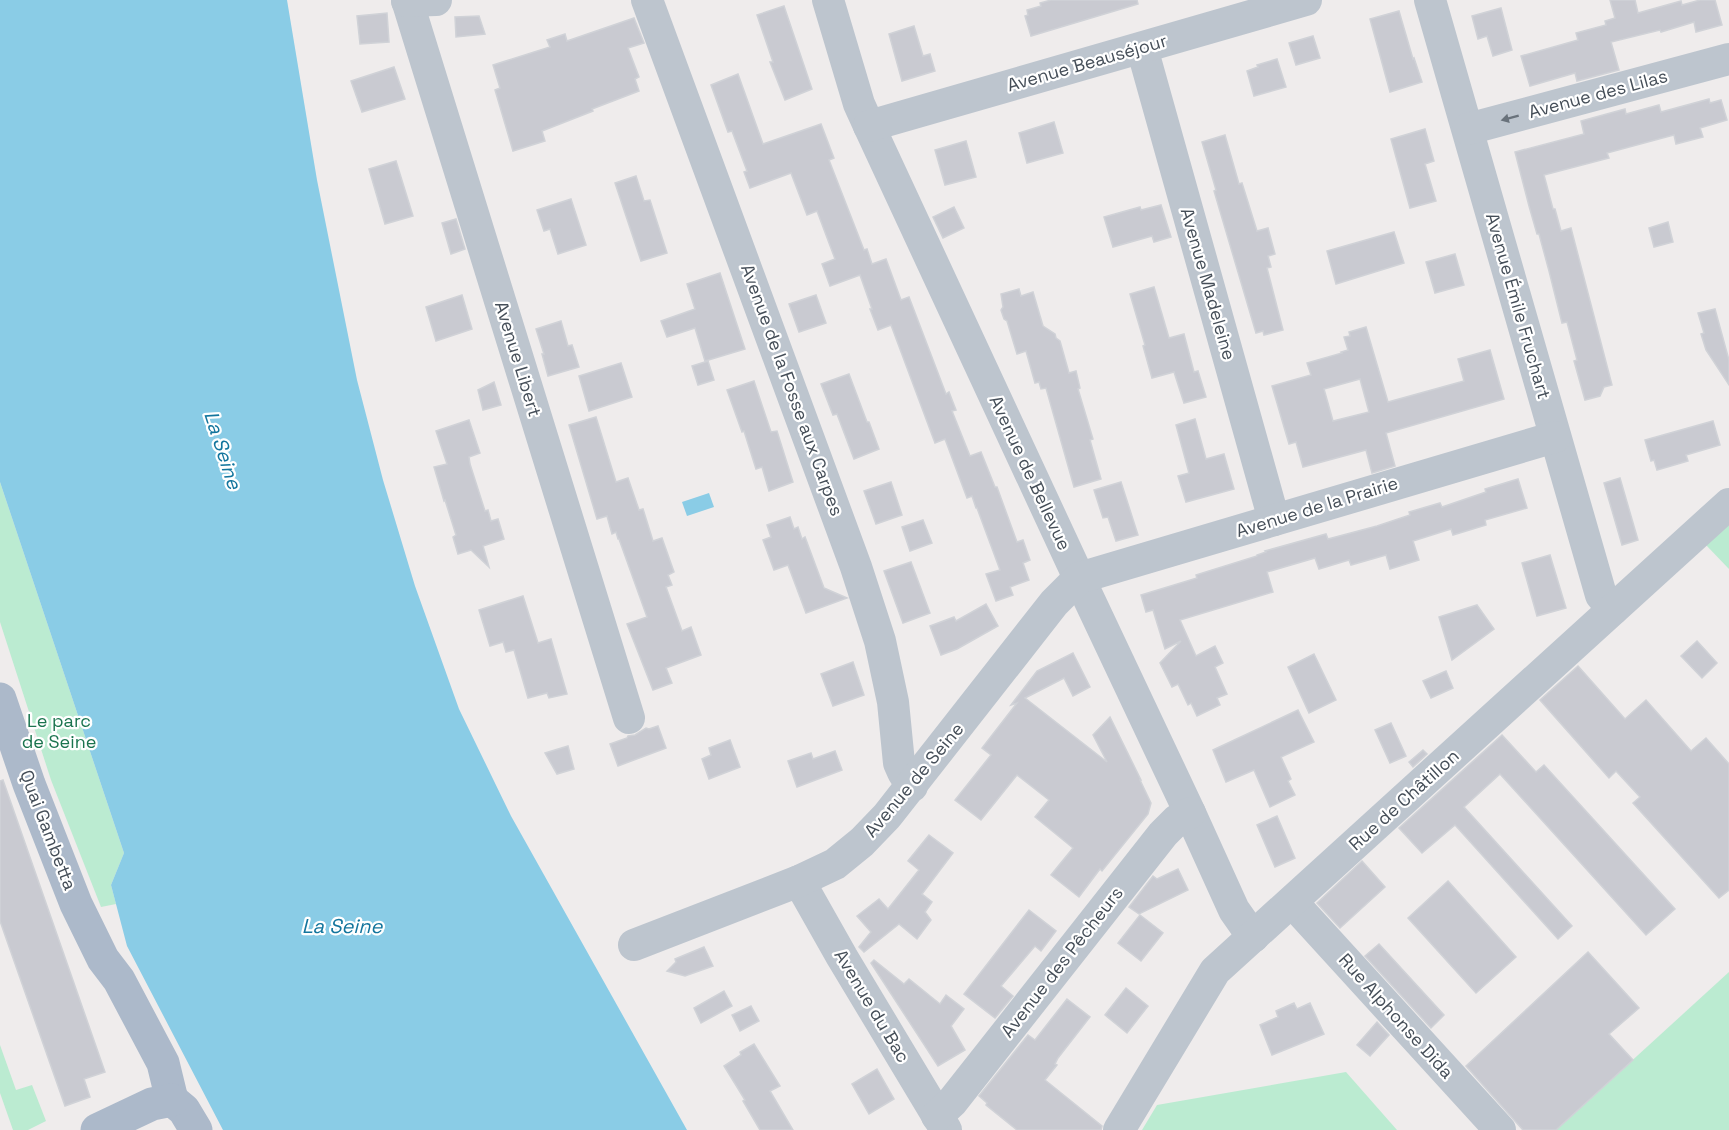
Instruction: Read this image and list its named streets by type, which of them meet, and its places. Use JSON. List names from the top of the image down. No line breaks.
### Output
{"streets":{"main road":["Quai Gambetta"],"street":["Avenue Beauséjour","Avenue des Lilas","Avenue Madeleine","Avenue Émile Fruchart","Avenue Libert","Avenue de la Fosse aux Carpes","Avenue de Bellevue","Avenue de la Prairie","Avenue de Seine","Rue de Châtillon","Avenue des Pêcheurs","Avenue du Bac","Rue Alphonse Dida"]},"crossings":[["Avenue Beauséjour","Avenue Madeleine"],["Avenue Beauséjour","Avenue de Bellevue"],["Avenue des Lilas","Avenue Émile Fruchart"],["Avenue Madeleine","Avenue de la Prairie"],["Avenue Émile Fruchart","Avenue de la Prairie"],["Avenue Émile Fruchart","Rue de Châtillon"],["Avenue de la Fosse aux Carpes","Avenue de Seine"],["Avenue de Bellevue","Avenue de la Prairie"],["Avenue de Bellevue","Avenue de Seine"],["Avenue de Bellevue","Rue de Châtillon"],["Avenue de Bellevue","Avenue des Pêcheurs"],["Avenue de la Prairie","Avenue de Seine"],["Avenue de Seine","Avenue du Bac"],["Rue de Châtillon","Rue Alphonse Dida"],["Avenue des Pêcheurs","Avenue du Bac"]],"one_way":["Avenue des Lilas"],"water":["La Seine"],"parks":["Le parc de Seine"]}
